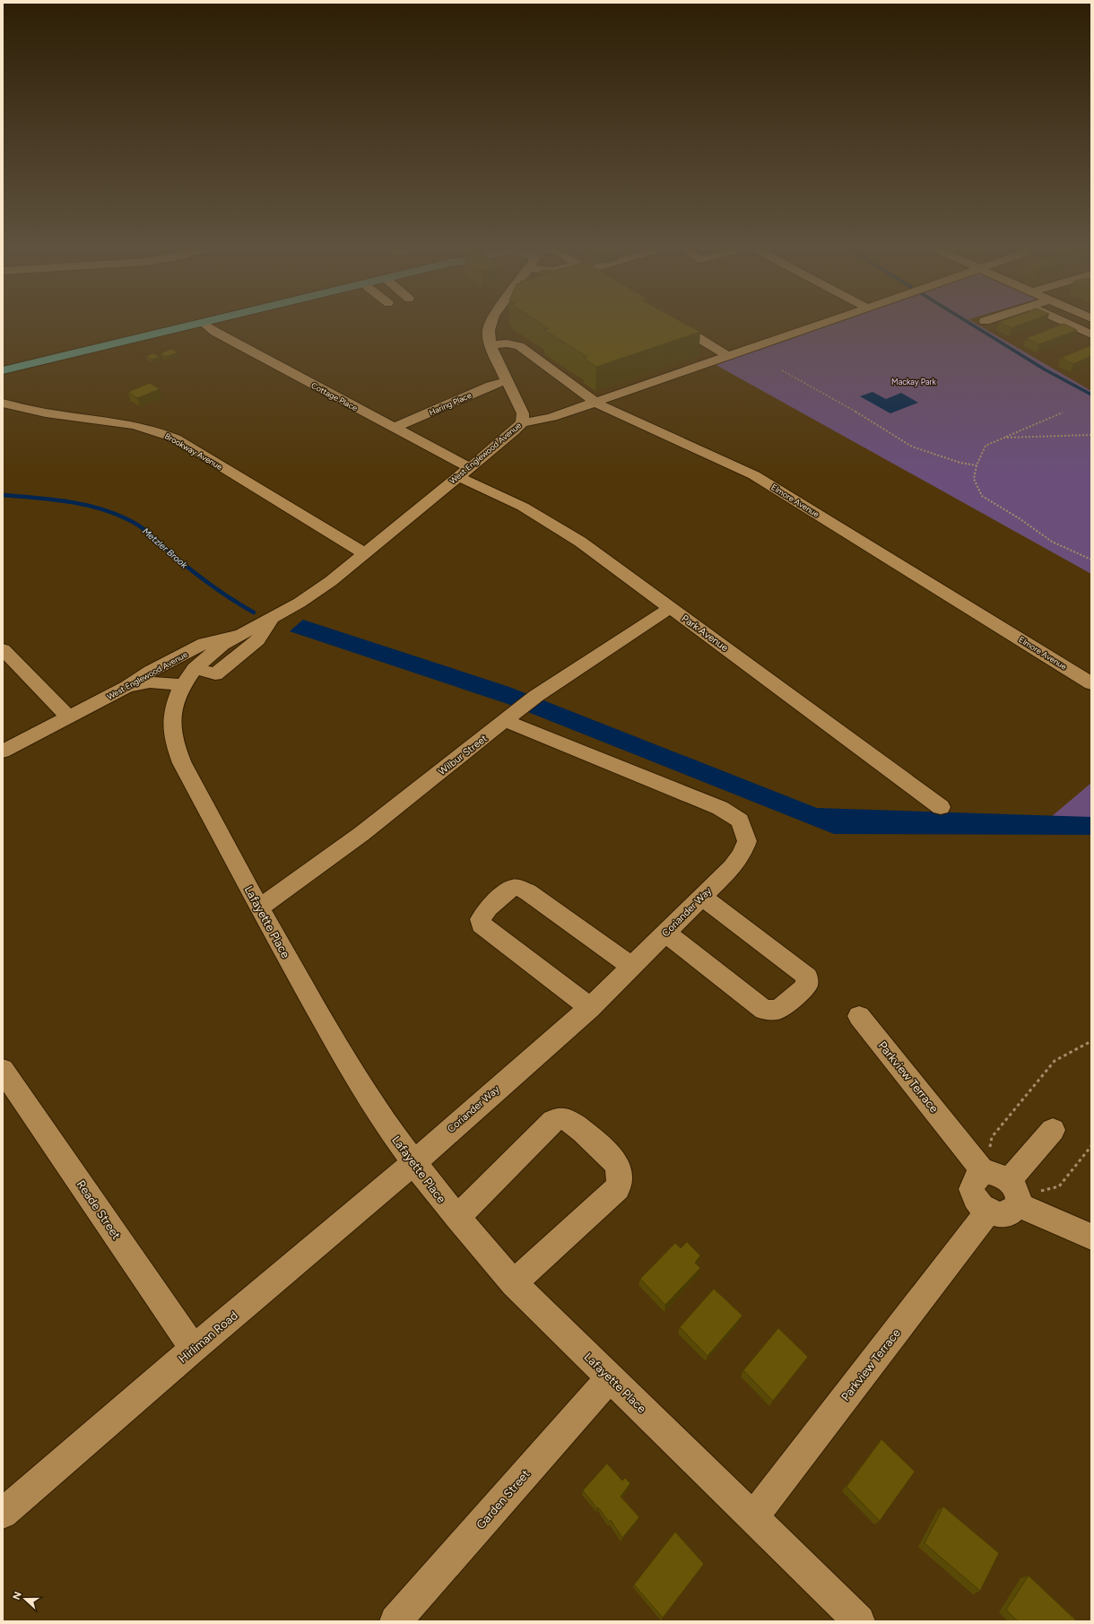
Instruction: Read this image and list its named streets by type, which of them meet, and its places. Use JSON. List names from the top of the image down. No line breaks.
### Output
{"streets":{"street":["Cottage Place","Haring Place","Brookway Avenue","West Englewood Avenue","Elmore Avenue","Park Avenue","Wilbur Street","Coriander Way","Lafayette Place","Parkview Terrace","Reade Street","Hirliman Road","Garden Street"]},"crossings":[["Cottage Place","Haring Place"],["Cottage Place","West Englewood Avenue"],["Cottage Place","Park Avenue"],["Brookway Avenue","West Englewood Avenue"],["West Englewood Avenue","Elmore Avenue"],["West Englewood Avenue","Park Avenue"],["West Englewood Avenue","Lafayette Place"],["Park Avenue","Wilbur Street"],["Wilbur Street","Coriander Way"],["Wilbur Street","Lafayette Place"],["Coriander Way","Lafayette Place"],["Coriander Way","Hirliman Road"],["Lafayette Place","Parkview Terrace"],["Lafayette Place","Hirliman Road"],["Lafayette Place","Garden Street"],["Reade Street","Hirliman Road"]],"water":["Metzler Brook"],"parks":["Mackay Park"],"north":"left"}
